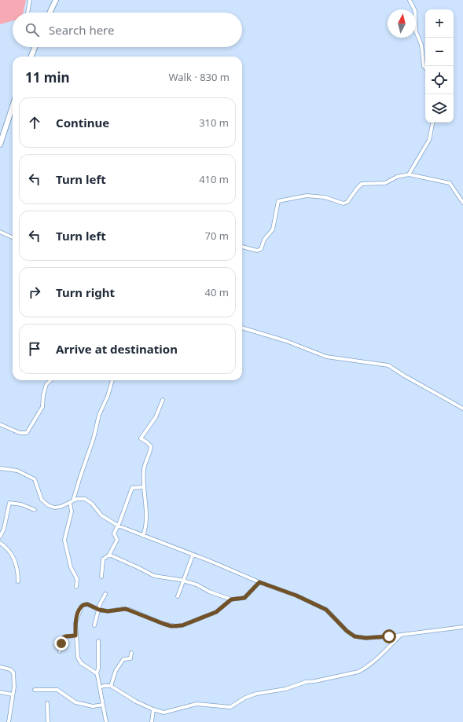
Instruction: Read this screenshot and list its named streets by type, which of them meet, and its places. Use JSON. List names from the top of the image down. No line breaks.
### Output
{"north":"top","page":{"map_buttons":["+","−"],"search":"Search here","heading":["11 min","Walk · 830 m"],"list":[["Continue","310 m"],["Turn left","410 m"],["Turn left","70 m"],["Turn right","40 m"],"Arrive at destination"]}}
